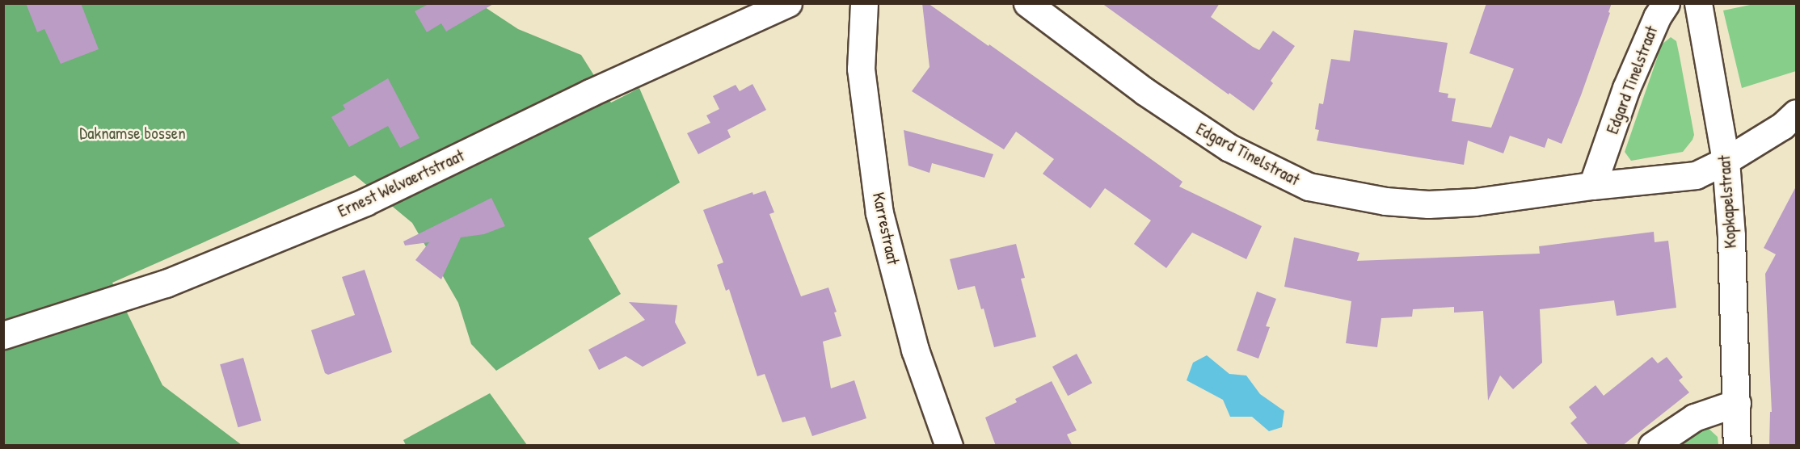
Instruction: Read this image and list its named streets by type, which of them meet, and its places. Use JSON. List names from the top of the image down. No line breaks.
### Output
{"streets":{"street":["Edgard Tinelstraat","Ernest Welvaertstraat","Kopkapelstraat","Karrestraat"]},"crossings":[["Edgard Tinelstraat","Kopkapelstraat"]],"parks":["Daknamse bossen"]}
